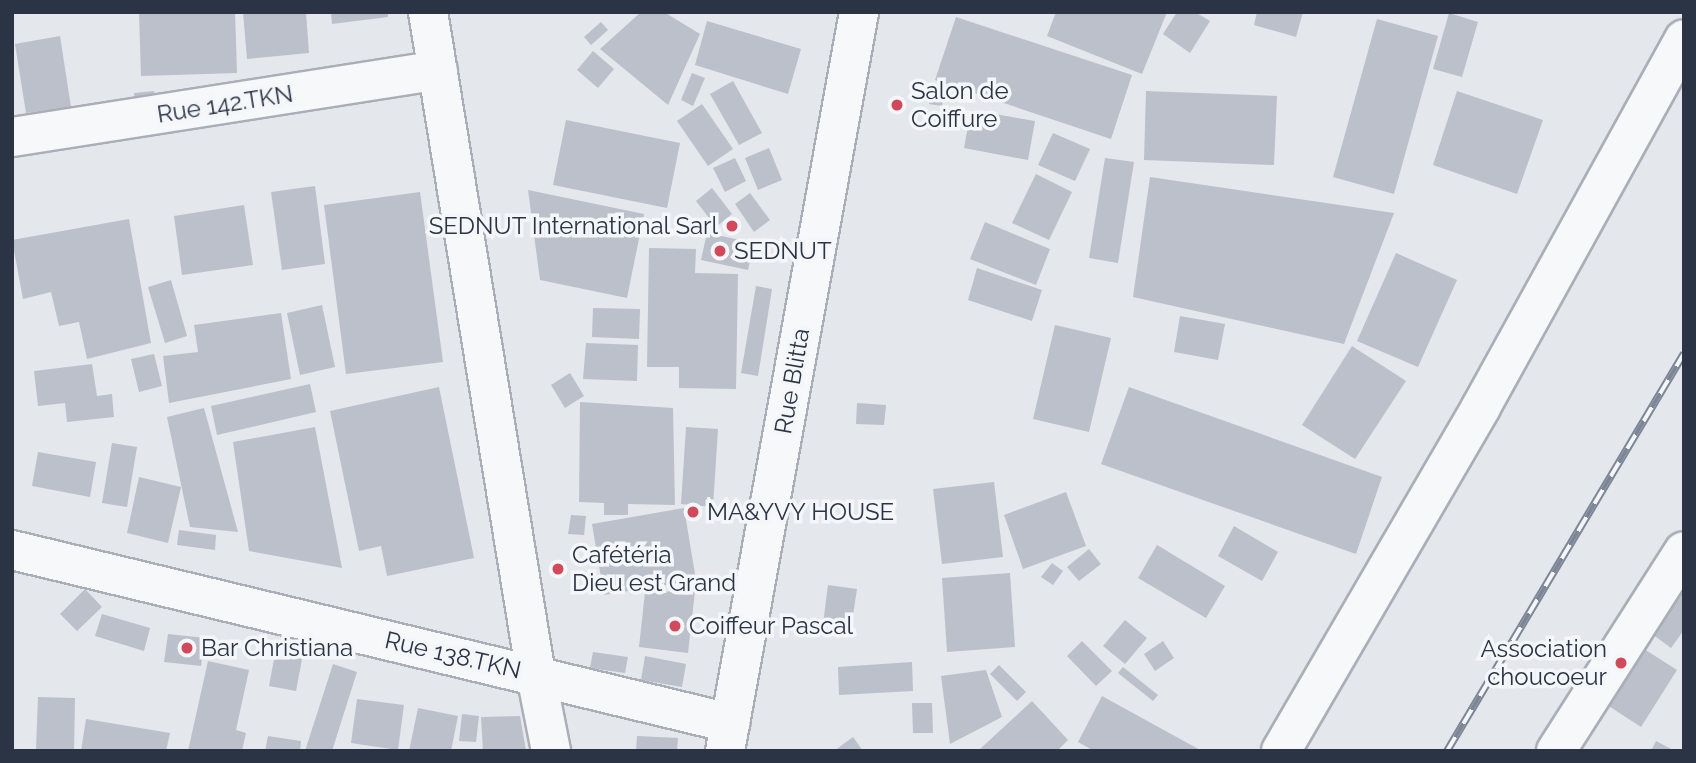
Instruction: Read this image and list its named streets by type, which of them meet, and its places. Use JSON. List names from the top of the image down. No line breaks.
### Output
{"streets":{"street":["Rue 142.TKN","Rue Blitta","Rue 138.TKN"]},"crossings":[["Rue Blitta","Rue 138.TKN"]],"places":["Salon de Coiffure","SEDNUT International Sarl","SEDNUT","MA&YVY HOUSE","Cafétéria Dieu est Grand","Coiffeur Pascal","Bar Christiana","Association choucoeur"]}
